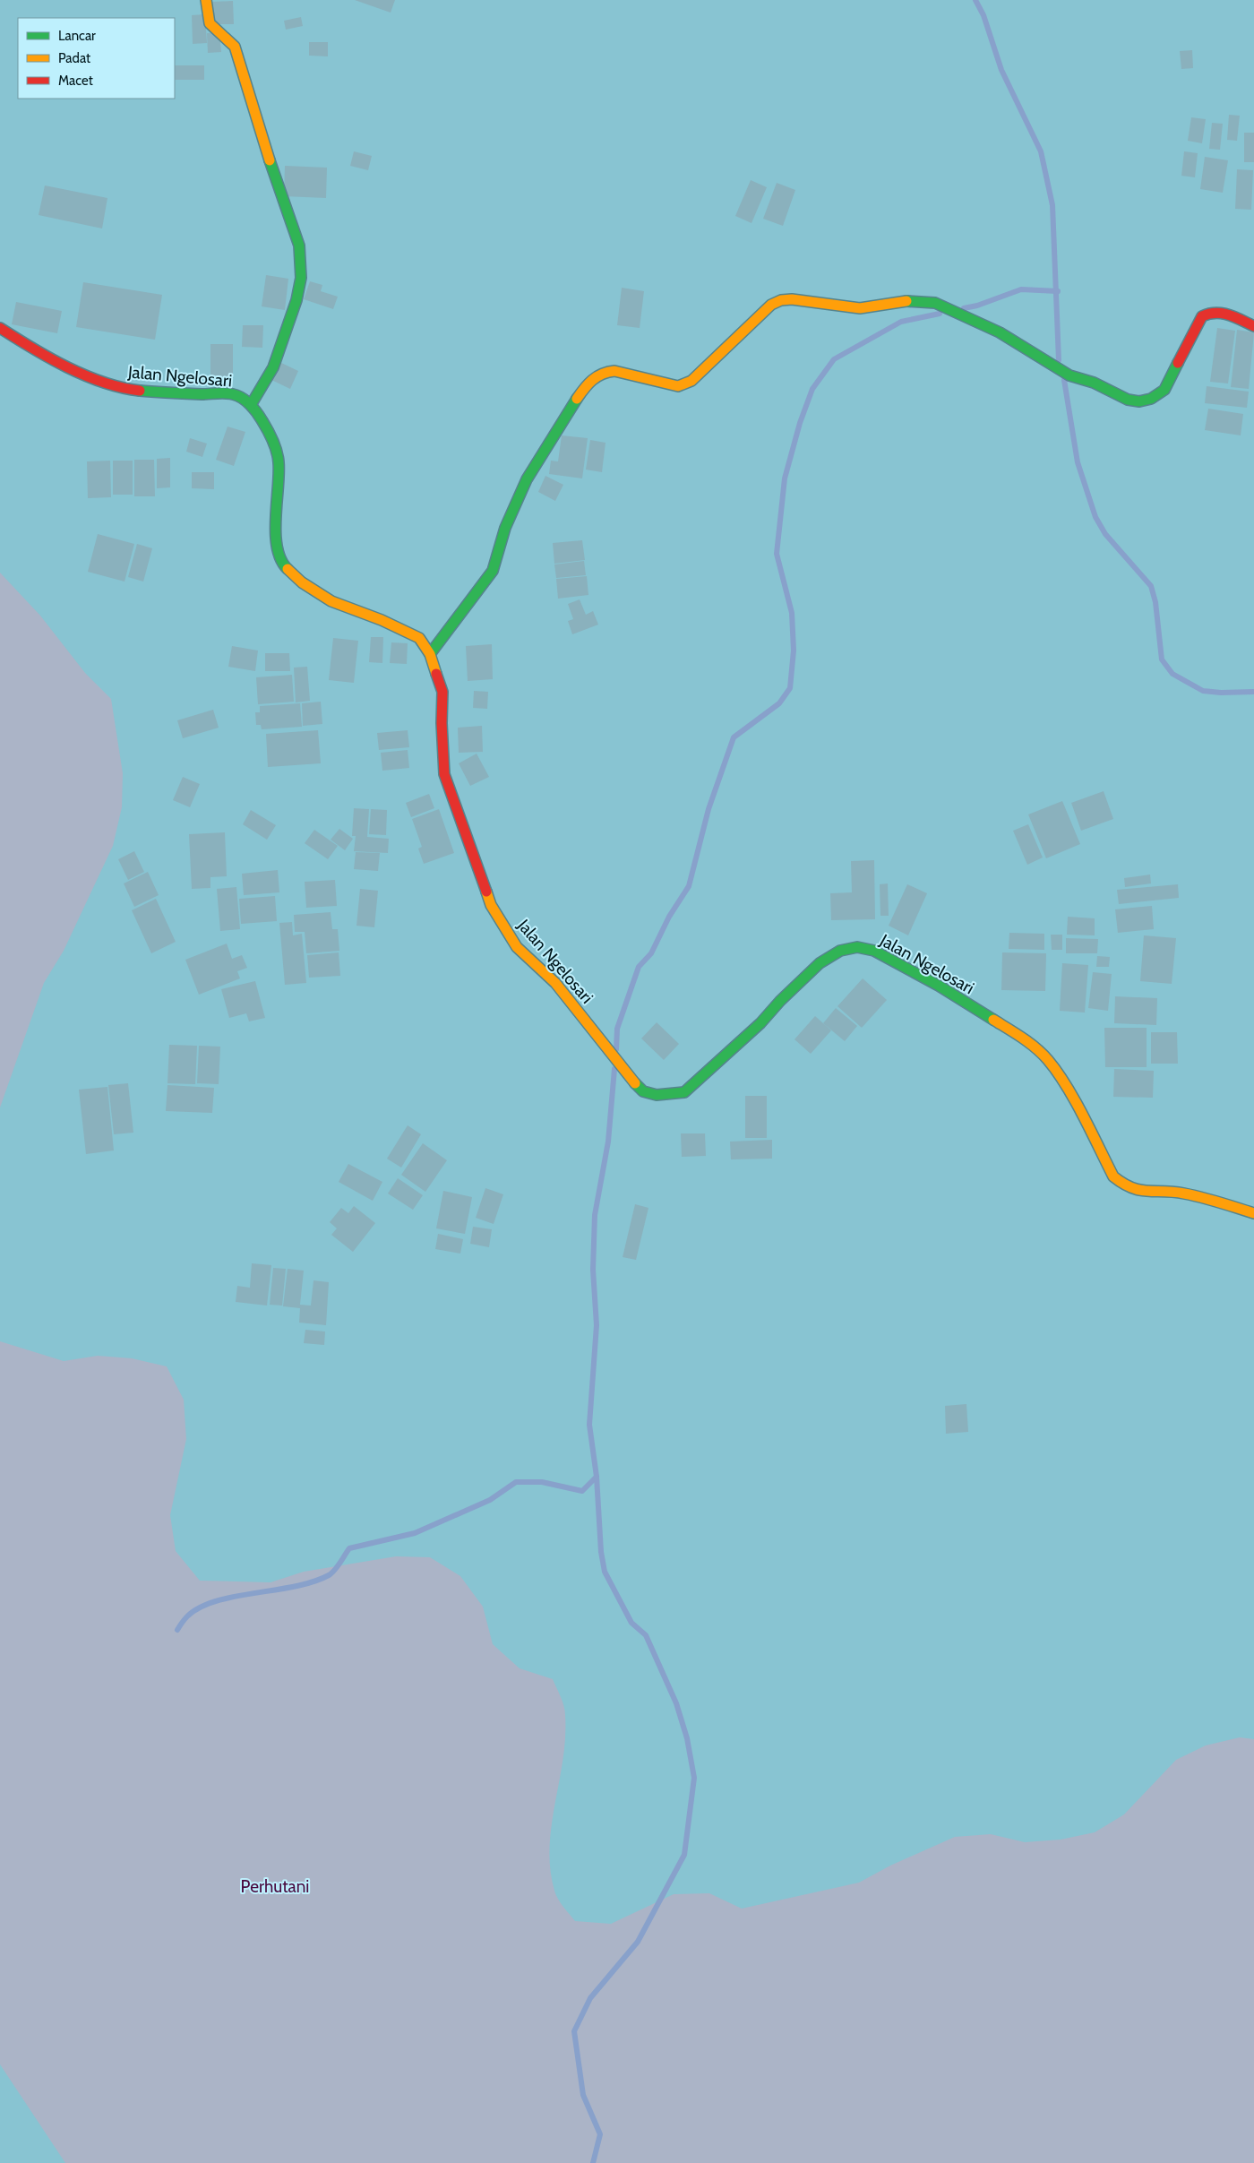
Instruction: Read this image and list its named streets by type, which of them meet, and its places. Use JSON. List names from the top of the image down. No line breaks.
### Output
{"streets":{"street":["Jalan Ngelosari"]},"parks":["Perhutani"],"legend":["Lancar","Padat","Macet"]}
